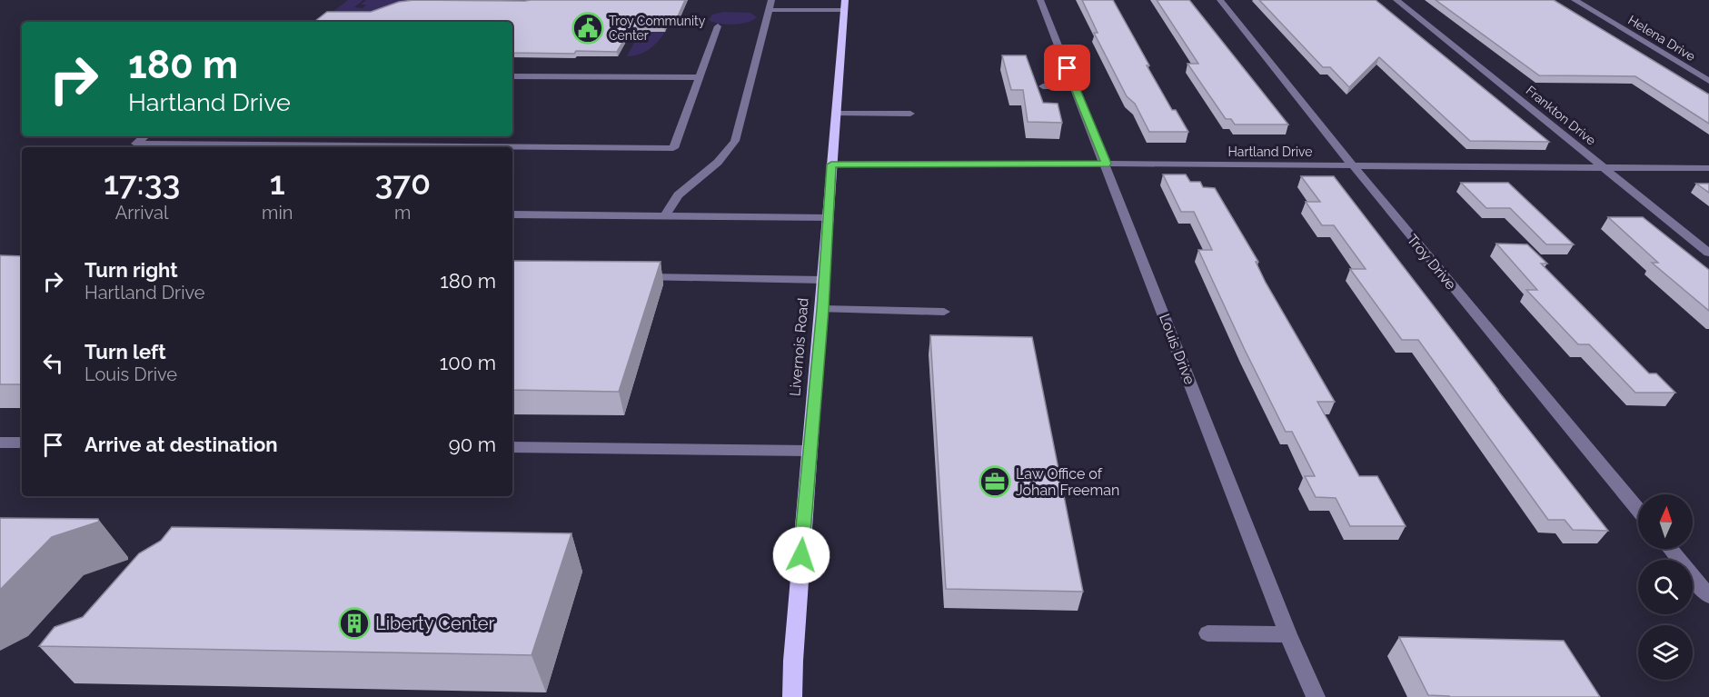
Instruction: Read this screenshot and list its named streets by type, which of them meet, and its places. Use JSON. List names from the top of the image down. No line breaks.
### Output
{"streets":{"main road":["Livernois Road"],"street":["Helena Drive","Frankton Drive","Hartland Drive","Troy Drive","Louis Drive"]},"crossings":[["Frankton Drive","Hartland Drive"],["Hartland Drive","Troy Drive"],["Hartland Drive","Livernois Road"],["Hartland Drive","Louis Drive"]],"places":{"public building":["Troy Community Center"],"office":["Law Office of Johan Freeman"],"building":["Liberty Center"]},"north":"top","page":{"turn":["180 m","Hartland Drive"],"eta":["17:33","Arrival","1","min","370","m"],"list":[{"name":"Turn right","note":"Hartland Drive","value":"180 m"},{"name":"Turn left","note":"Louis Drive","value":"100 m"},{"name":"Arrive at destination","value":"90 m"}]}}
